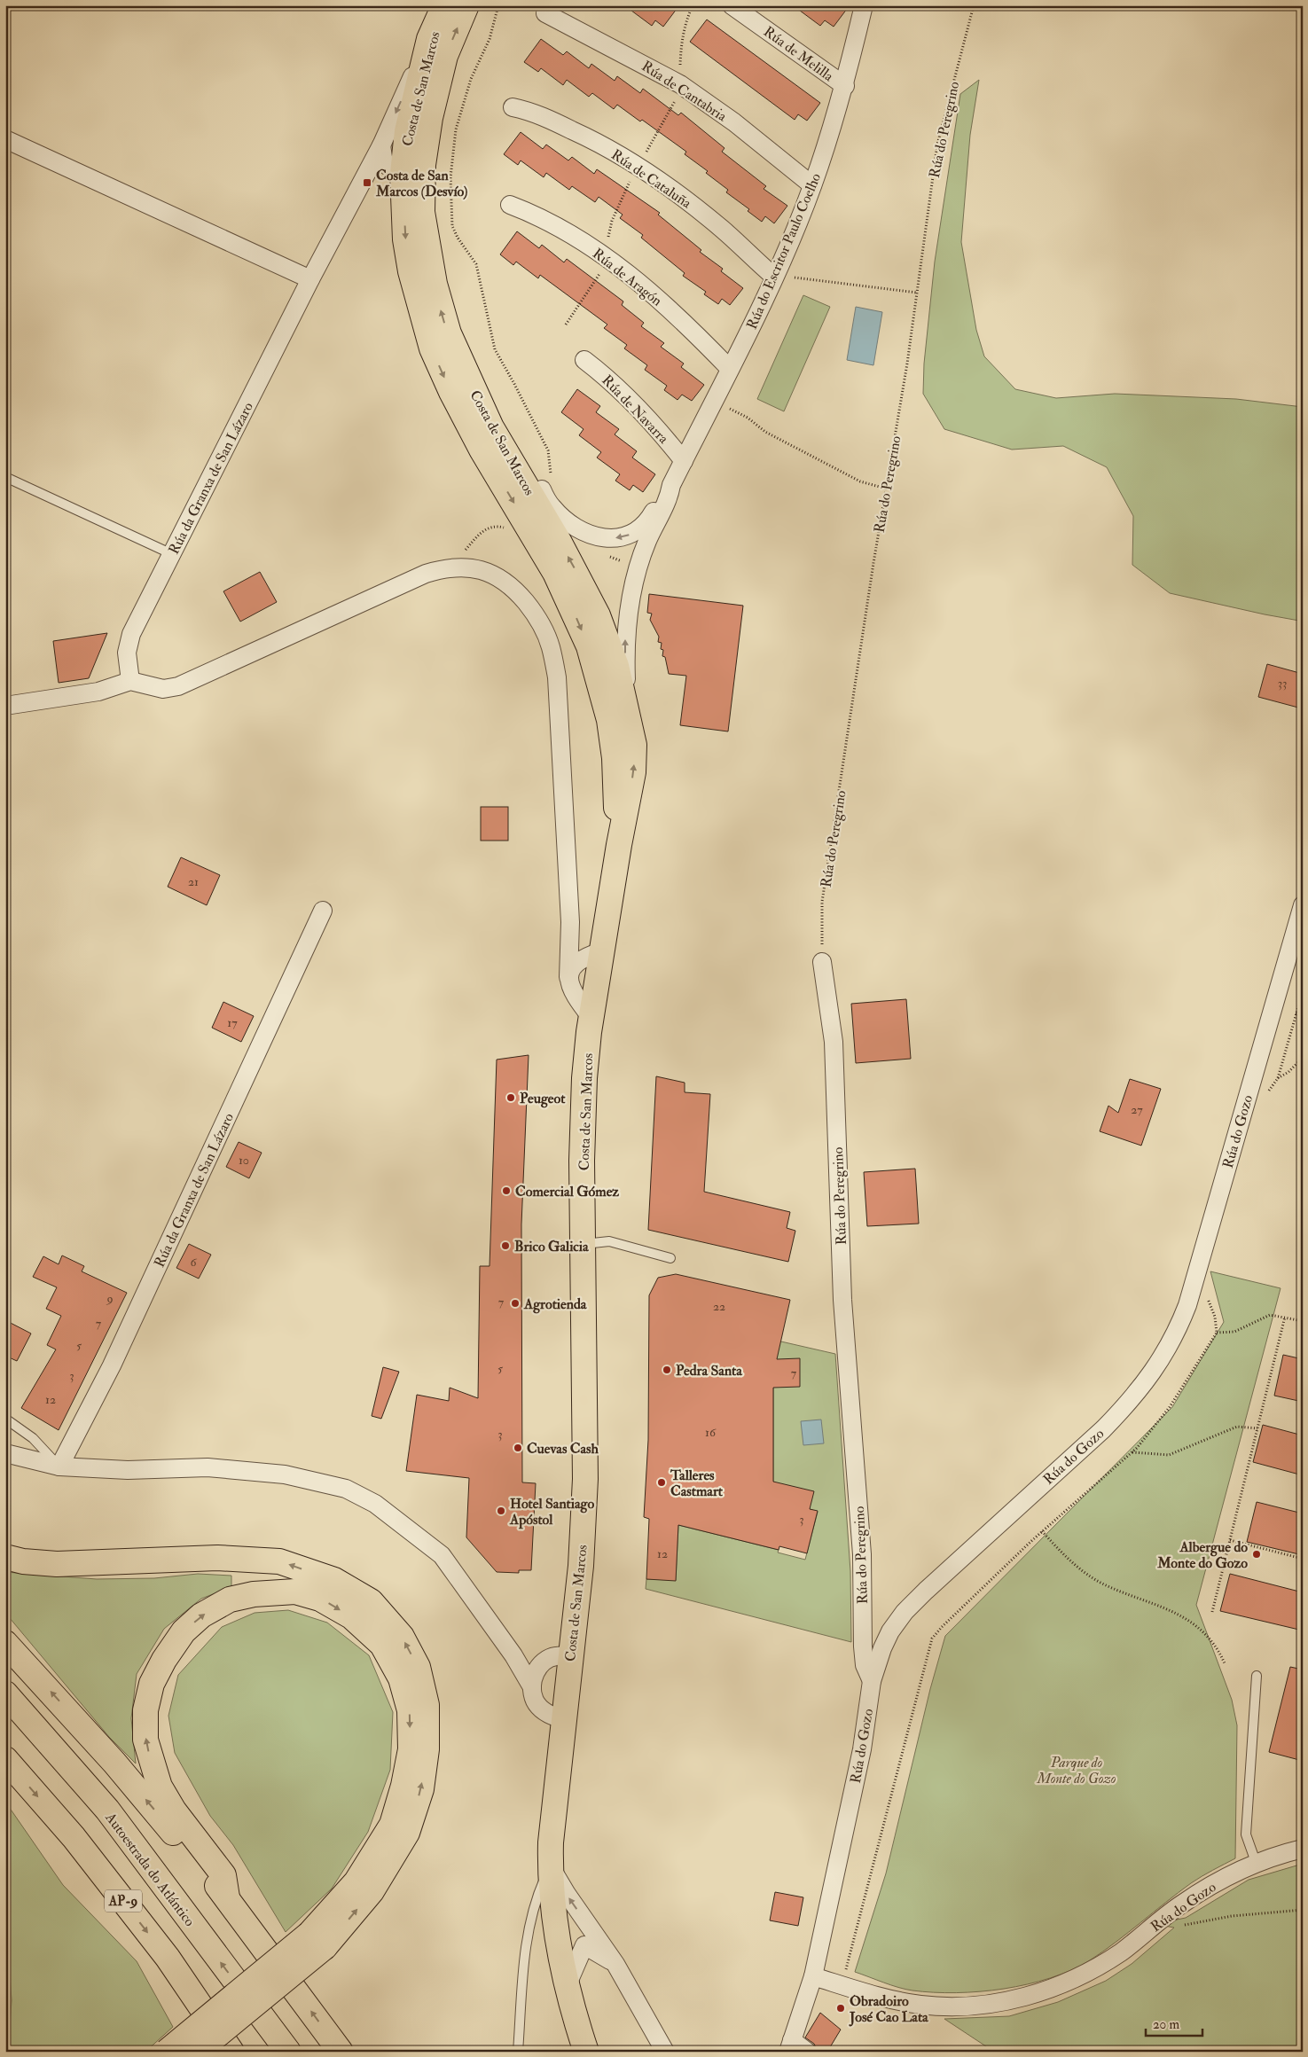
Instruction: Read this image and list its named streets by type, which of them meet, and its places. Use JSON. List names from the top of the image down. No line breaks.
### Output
{"streets":{"main road":["Costa de San Marcos","Autoestrada do Atlántico","AP-9"],"street":["Rúa de Melilla","Rúa de Cantabria","Rúa do Peregrino","Rúa de Cataluña","Rúa do Escritor Paulo Coelho","Rúa de Aragón","Rúa de Navarra","Rúa da Granxa de San Lázaro","Rúa do Gozo"]},"crossings":[["Rúa de Melilla","Rúa do Escritor Paulo Coelho"],["Costa de San Marcos","Rúa do Escritor Paulo Coelho"],["Costa de San Marcos","Rúa da Granxa de San Lázaro"],["Rúa de Cantabria","Rúa do Escritor Paulo Coelho"],["Rúa do Peregrino","Rúa do Gozo"],["Rúa de Cataluña","Rúa do Escritor Paulo Coelho"],["Rúa do Escritor Paulo Coelho","Rúa de Aragón"],["Rúa do Escritor Paulo Coelho","Rúa de Navarra"]],"parks":["Parque do Monte do Gozo"],"places":{"transit":["Costa de San Marcos (Desvío)"],"other":["Peugeot","Comercial Gómez","Brico Galicia","Agrotienda","Pedra Santa","Cuevas Cash","Talleres Castmart","Hotel Santiago Apóstol","Albergue do Monte do Gozo","Obradoiro José Cao Lata"]},"house_numbers":["33","21","17","27","10","6","9","7","22","7","5","5","7","3","12","16","3","3","12"],"scale_bar":"20 m"}
